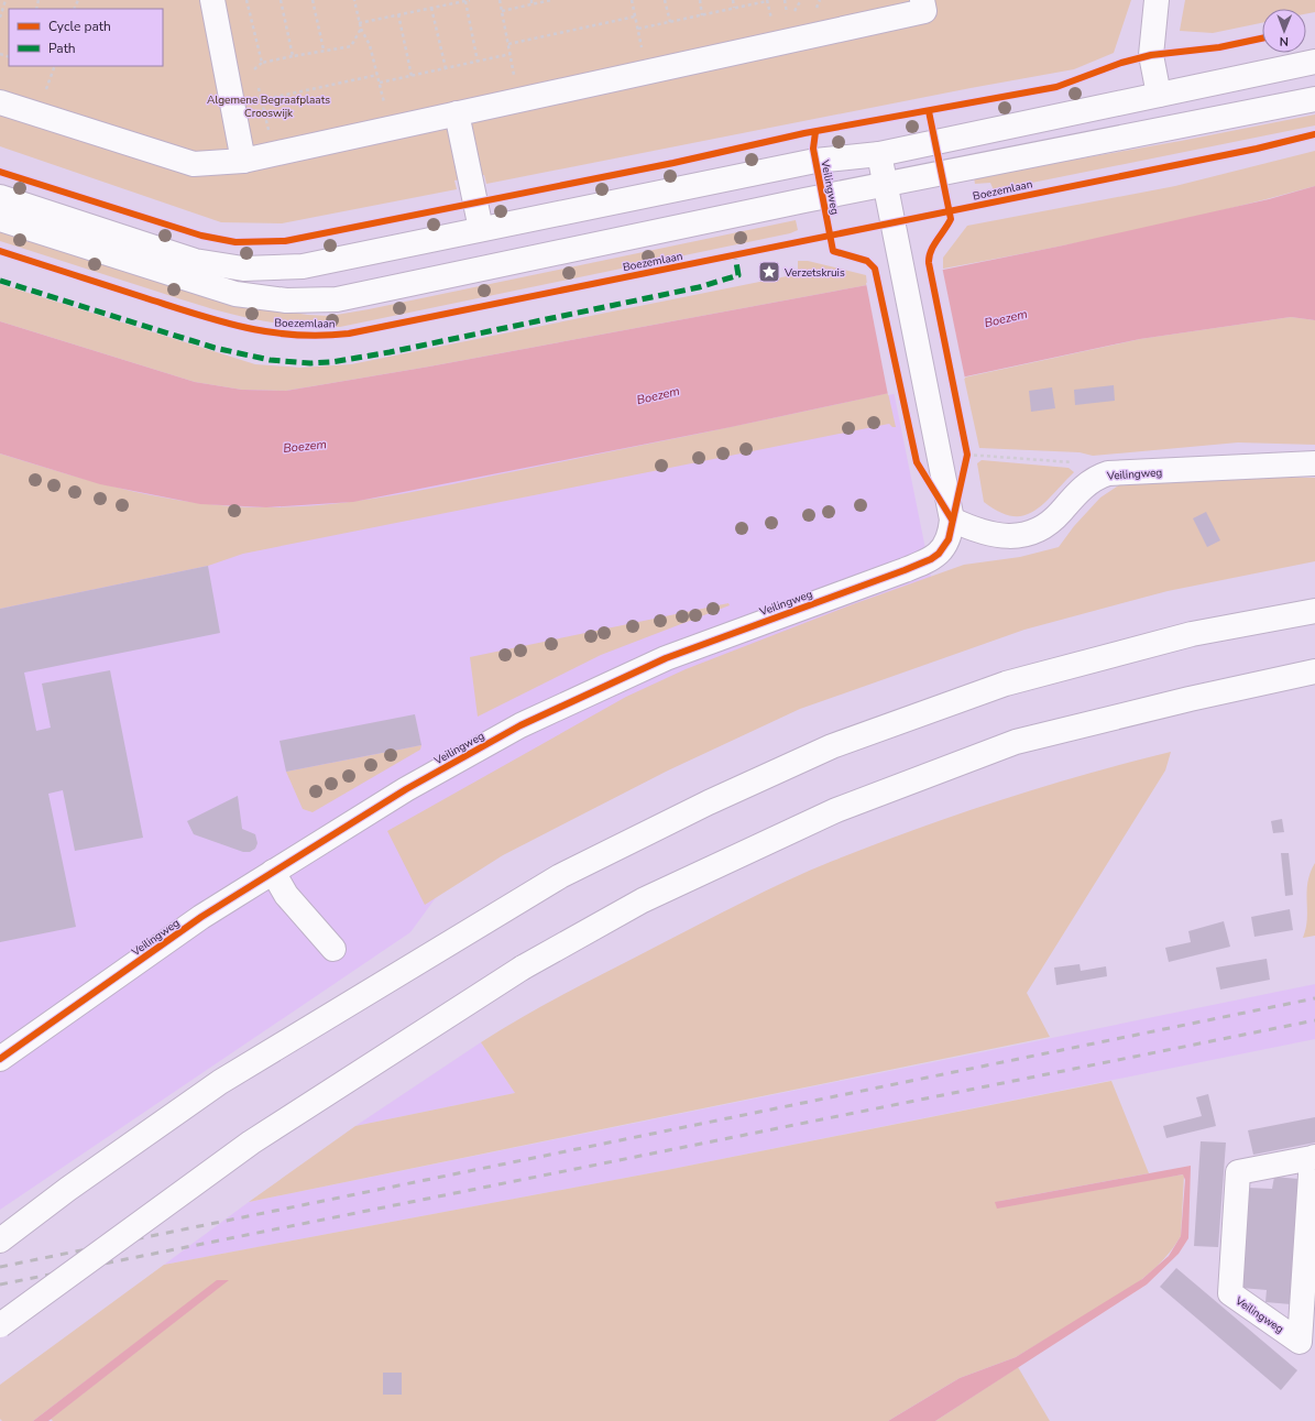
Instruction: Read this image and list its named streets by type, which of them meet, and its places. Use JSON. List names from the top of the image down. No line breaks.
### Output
{"streets":{"main road":["Veilingweg","Boezemlaan"]},"crossings":[["Veilingweg","Boezemlaan"]],"water":["Boezem"],"parks":["Algemene Begraafplaats Crooswijk"],"places":{"place":["Verzetskruis"]},"legend":["Cycle path","Path"],"north":"bottom"}
